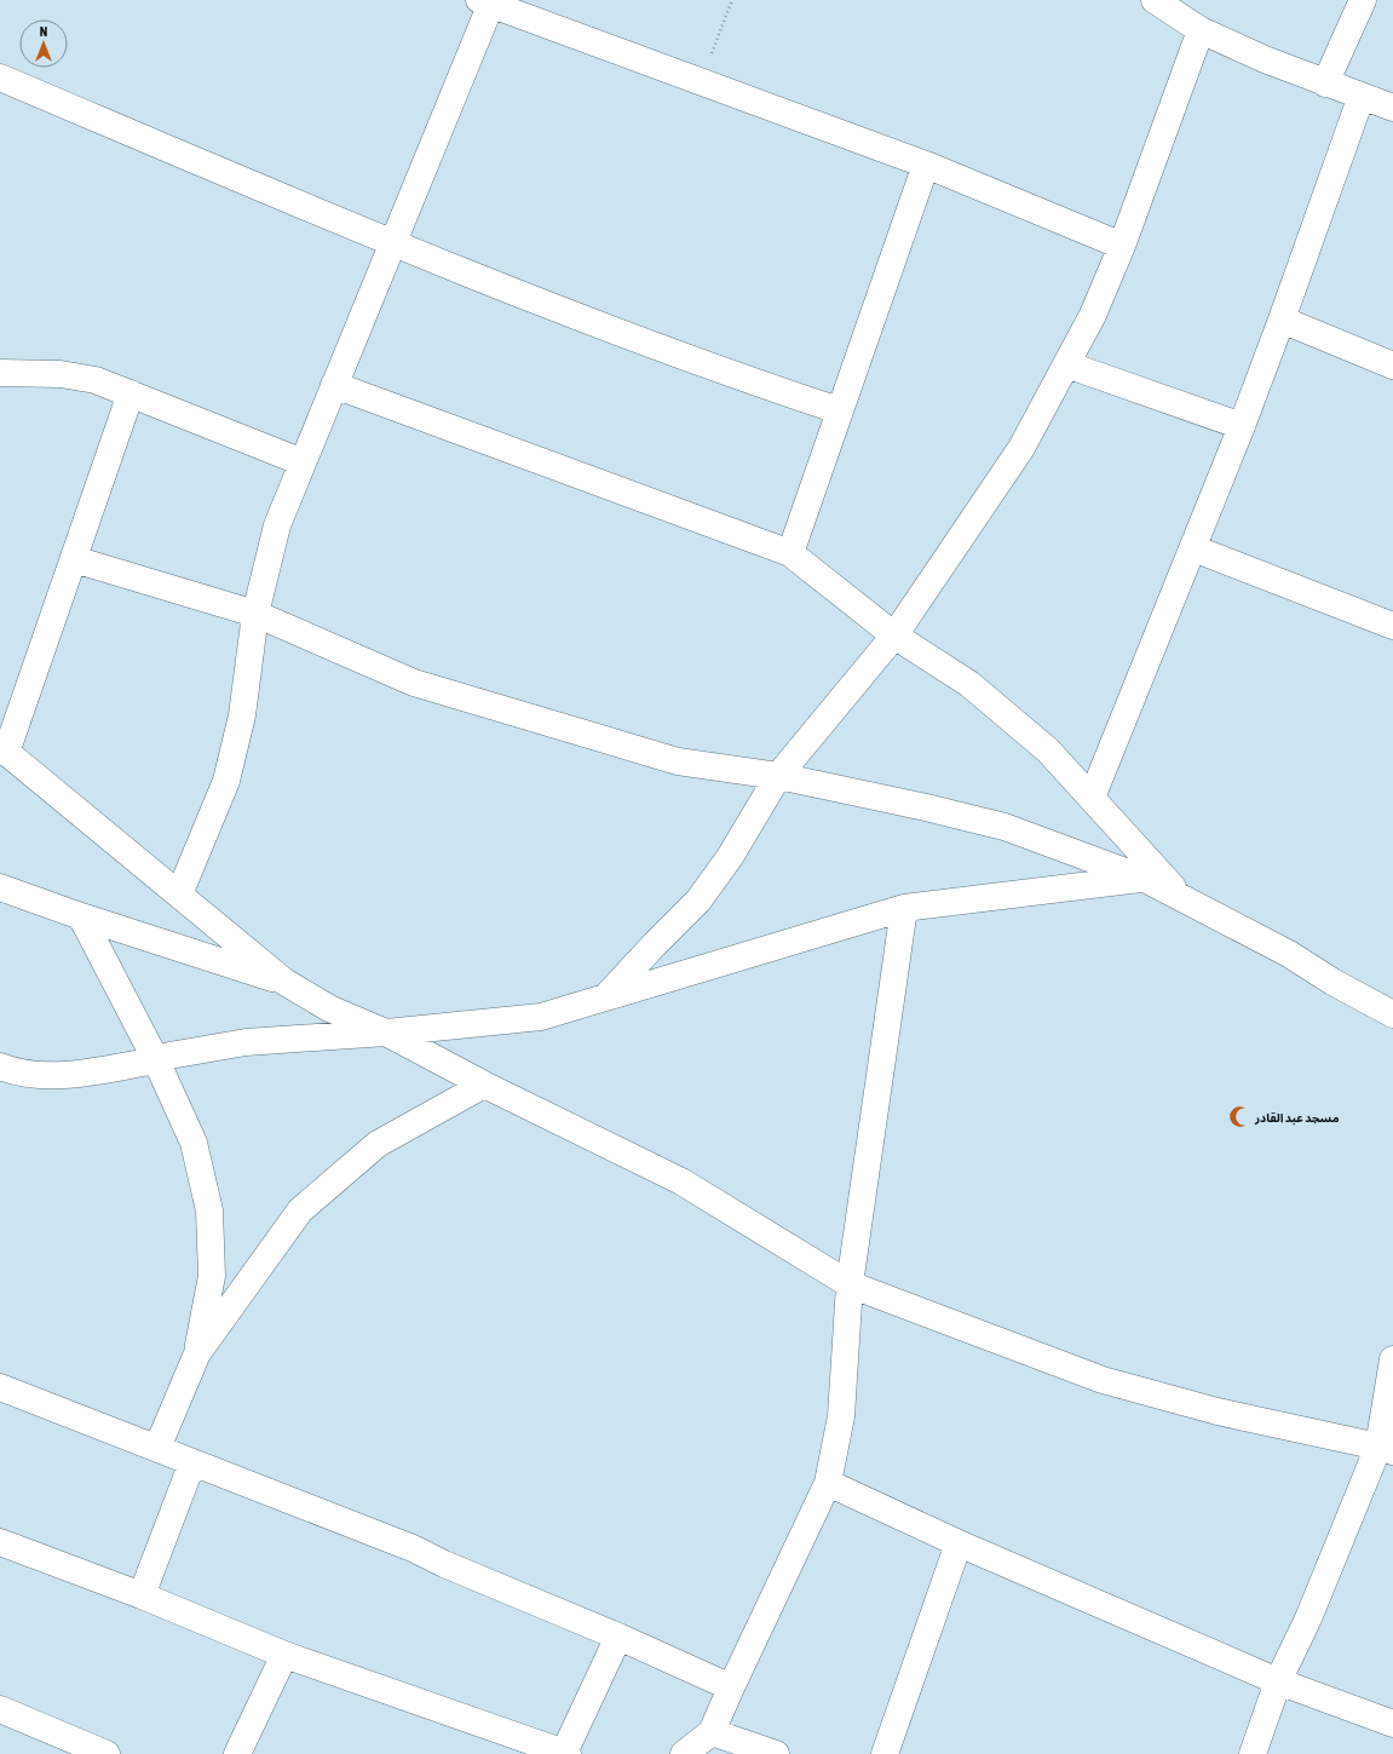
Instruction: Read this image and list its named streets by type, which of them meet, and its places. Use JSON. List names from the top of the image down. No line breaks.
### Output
{"places":{"mosque":["مسجد عبد القادر"]},"north":"top"}
